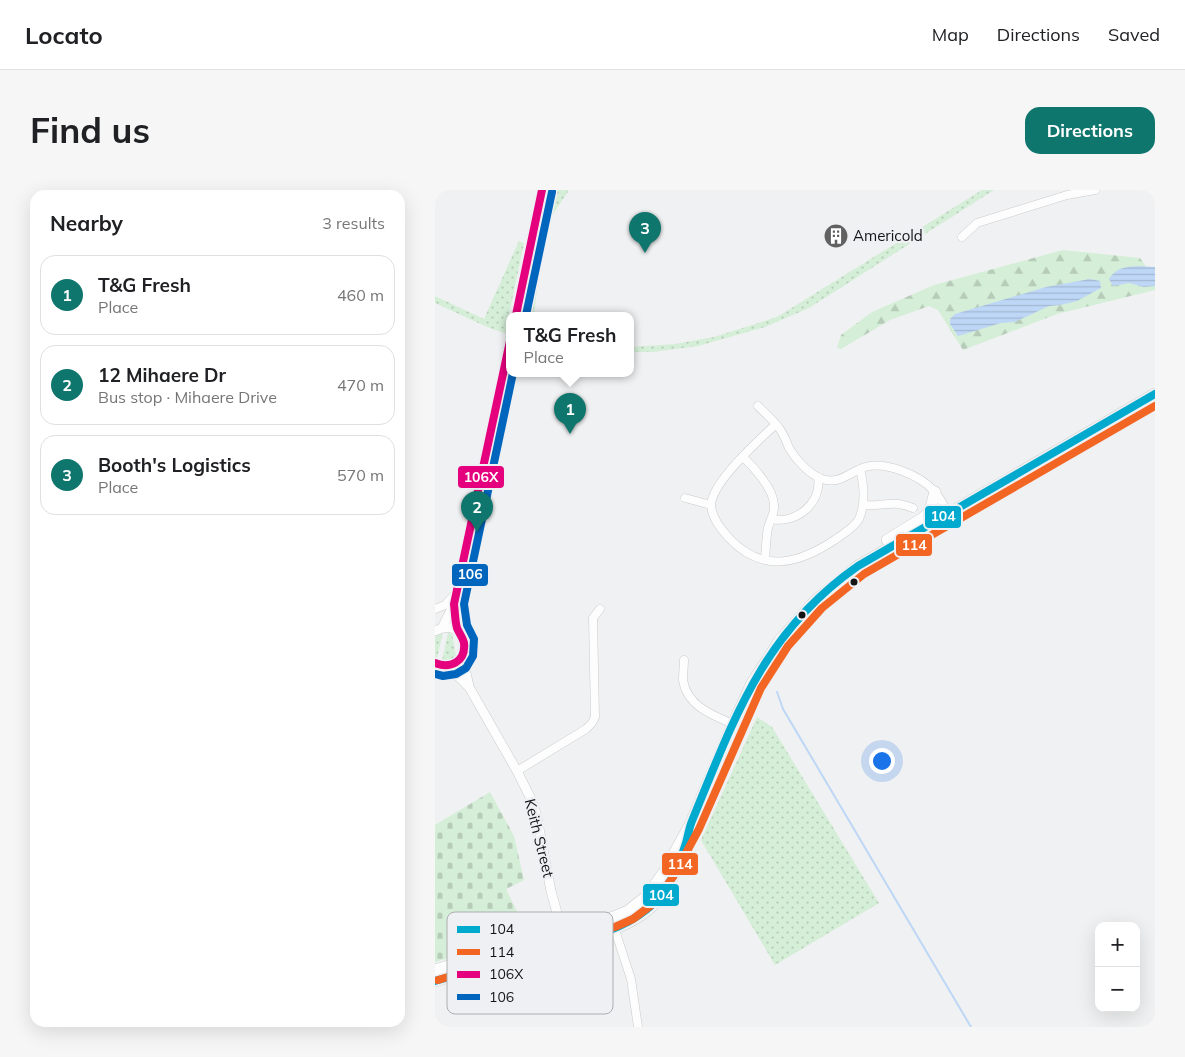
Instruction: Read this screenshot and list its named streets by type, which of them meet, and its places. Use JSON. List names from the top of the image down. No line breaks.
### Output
{"streets":{"main road":["Keith Street"]},"places":{"building":["Americold"]},"lines":["transit line 106X","transit line 106","transit line 104","transit line 114"],"legend":["104","114","106X","106"],"page":{"header":"Locato","nav":["Map","Directions","Saved"],"buttons":"Directions","title":"Find us","heading":["Nearby","3 results"],"pins":["3","1","2"],"list":[{"mark":"1","name":"T&G Fresh","note":"Place","value":"460 m"},{"mark":"2","name":"12 Mihaere Dr","note":"Bus stop · Mihaere Drive","value":"470 m"},{"mark":"3","name":"Booth's Logistics","note":"Place","value":"570 m"}],"popup":["T&G Fresh","Place"],"map_buttons":["+","−"]}}
